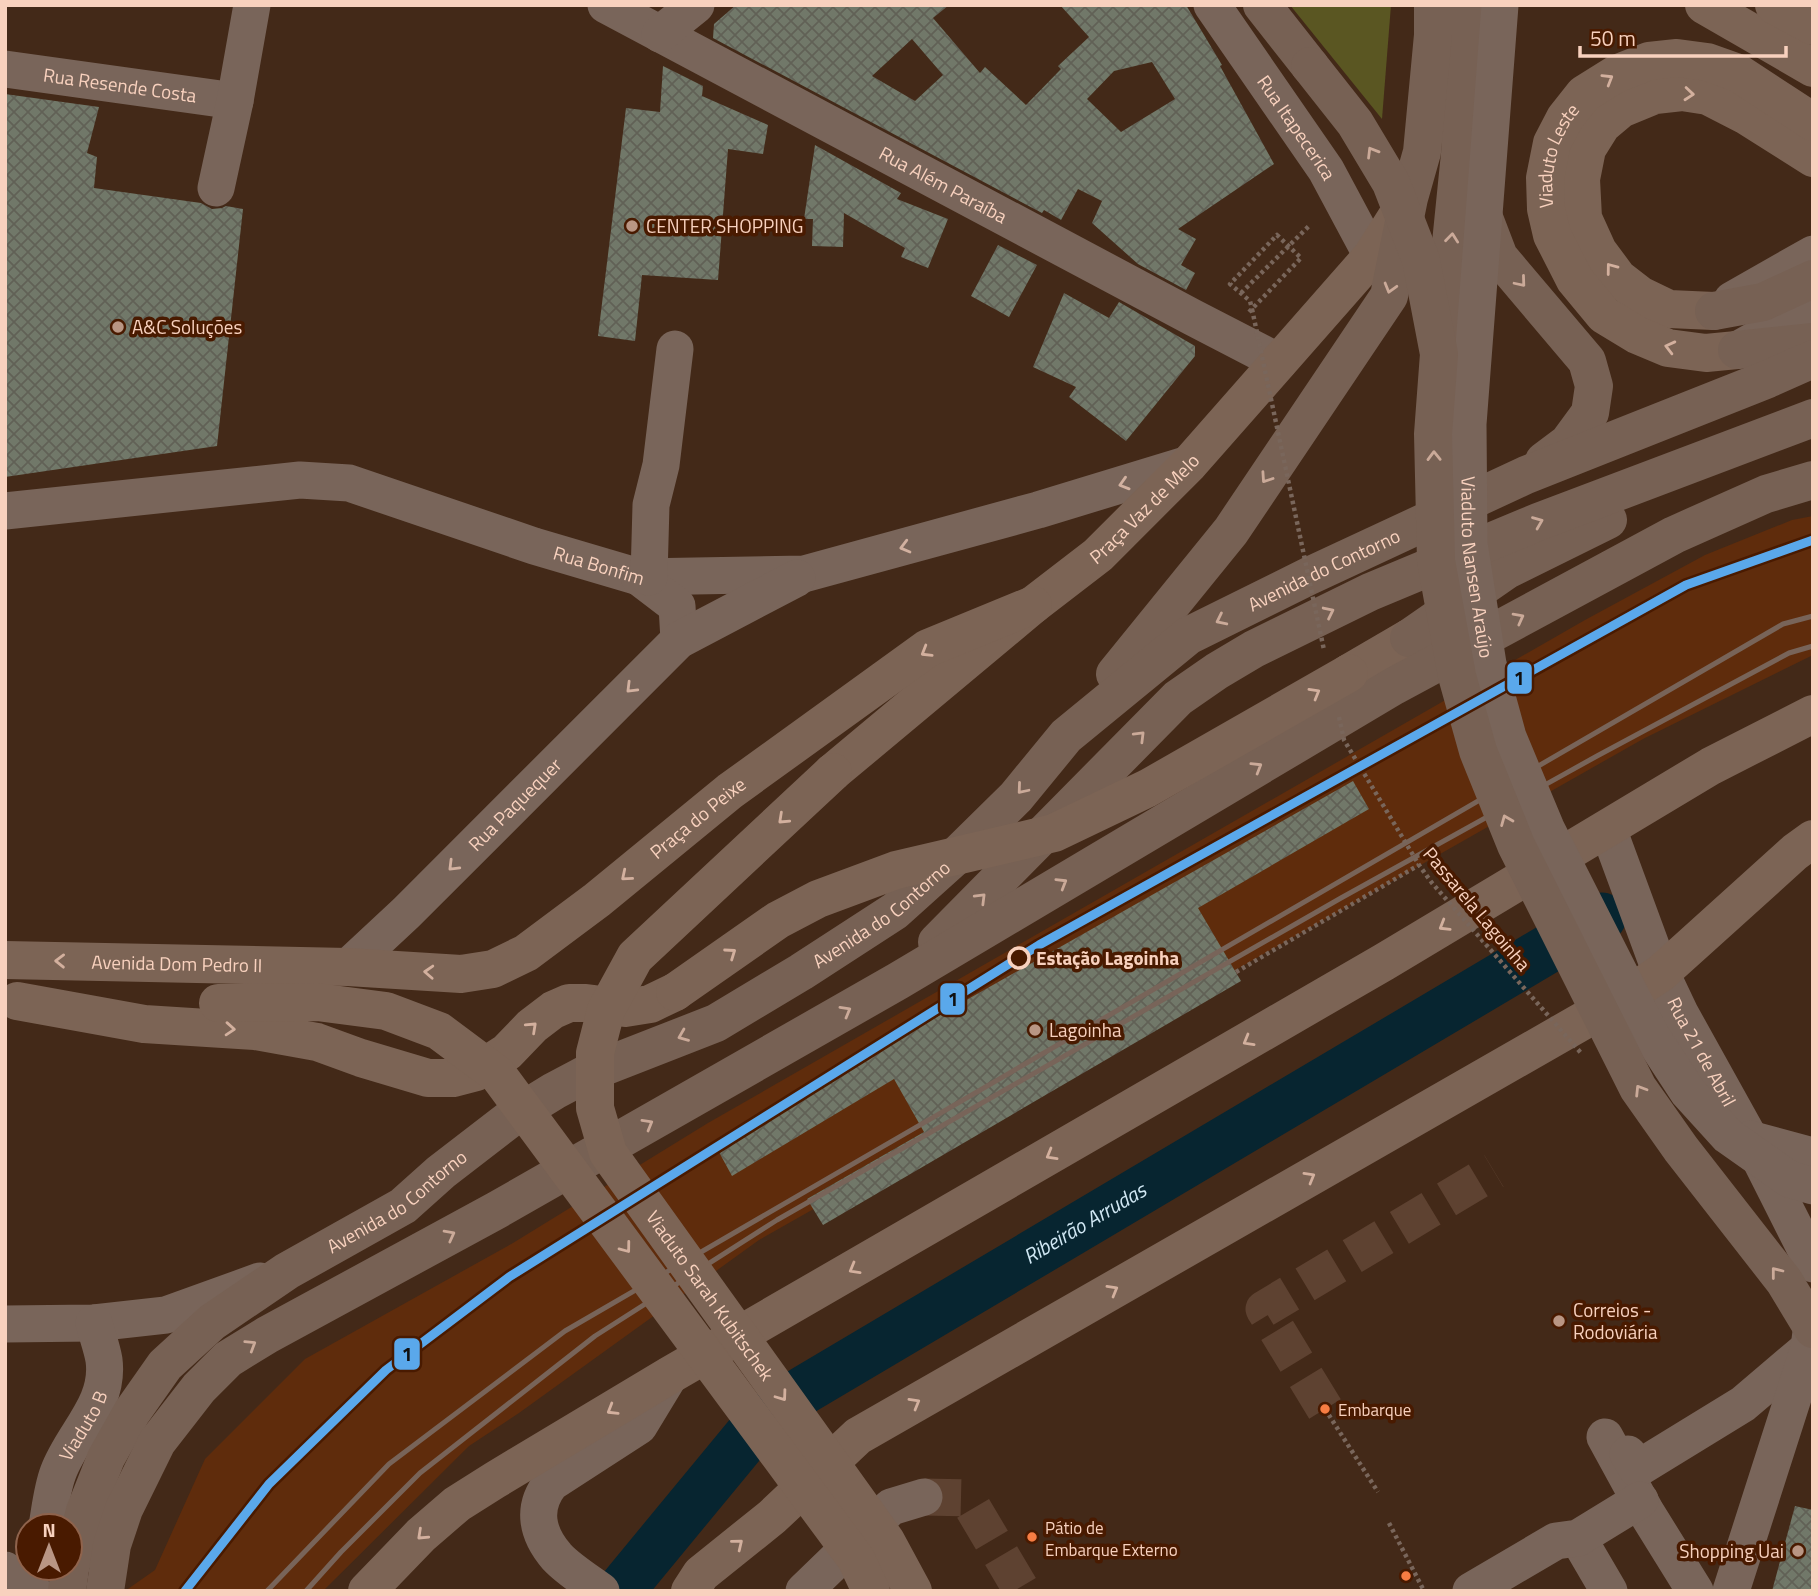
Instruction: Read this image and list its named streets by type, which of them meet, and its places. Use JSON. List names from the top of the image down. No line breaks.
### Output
{"streets":{"highway":["Avenida do Contorno"],"main road":["Viaduto Leste","Praça Vaz de Melo","Praça do Peixe","Avenida Dom Pedro II","Viaduto Sarah Kubitschek"],"street":["Rua Resende Costa","Rua Itapecerica","Rua Além Paraíba","Rua Bonfim","Viaduto Nansen Araújo","Rua Paquequer","Rua 21 de Abril","Viaduto B"],"path":["Passarela Lagoinha"]},"crossings":[["Rua Itapecerica","Praça Vaz de Melo"],["Rua Além Paraíba","Praça Vaz de Melo"],["Praça Vaz de Melo","Rua Bonfim"],["Praça Vaz de Melo","Praça do Peixe"],["Praça Vaz de Melo","Viaduto Sarah Kubitschek"],["Rua Bonfim","Rua Paquequer"],["Rua Paquequer","Praça do Peixe"],["Rua Paquequer","Avenida Dom Pedro II"],["Praça do Peixe","Avenida Dom Pedro II"],["Avenida Dom Pedro II","Viaduto Sarah Kubitschek"]],"one_way":["Rua Paquequer"],"water":["Ribeirão Arrudas"],"places":["CENTER SHOPPING","A&C Soluções","Estação Lagoinha","Lagoinha","Correios - Rodoviária","Embarque","Pátio de Embarque Externo","Shopping Uai"],"lines":["transit line 1"],"scale_bar":"50 m","north":"top"}
